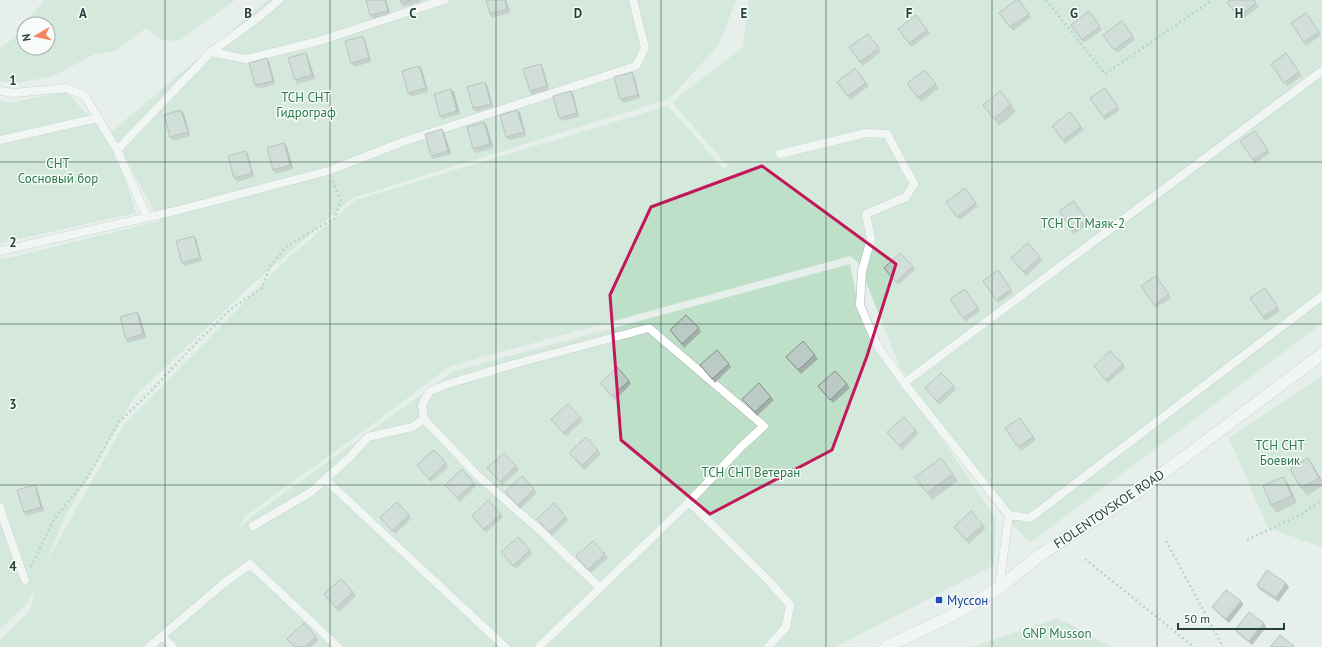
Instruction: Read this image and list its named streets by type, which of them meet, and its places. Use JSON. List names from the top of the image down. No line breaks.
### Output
{"streets":{"main road":["FIOLENTOVSKOE ROAD"]},"parks":["ТСН СНТ Гидрограф","СНТ Сосновый бор","ТСН СТ Маяк-2","ТСН СНТ Боевик","ТСН СНТ Ветеран","GNP Musson"],"places":{"transit":["Муссон"]},"scale_bar":"50 m","north":"left","grid":{"columns":["A","B","C","D","E","F","G","H"],"rows":["1","2","3","4"]}}
